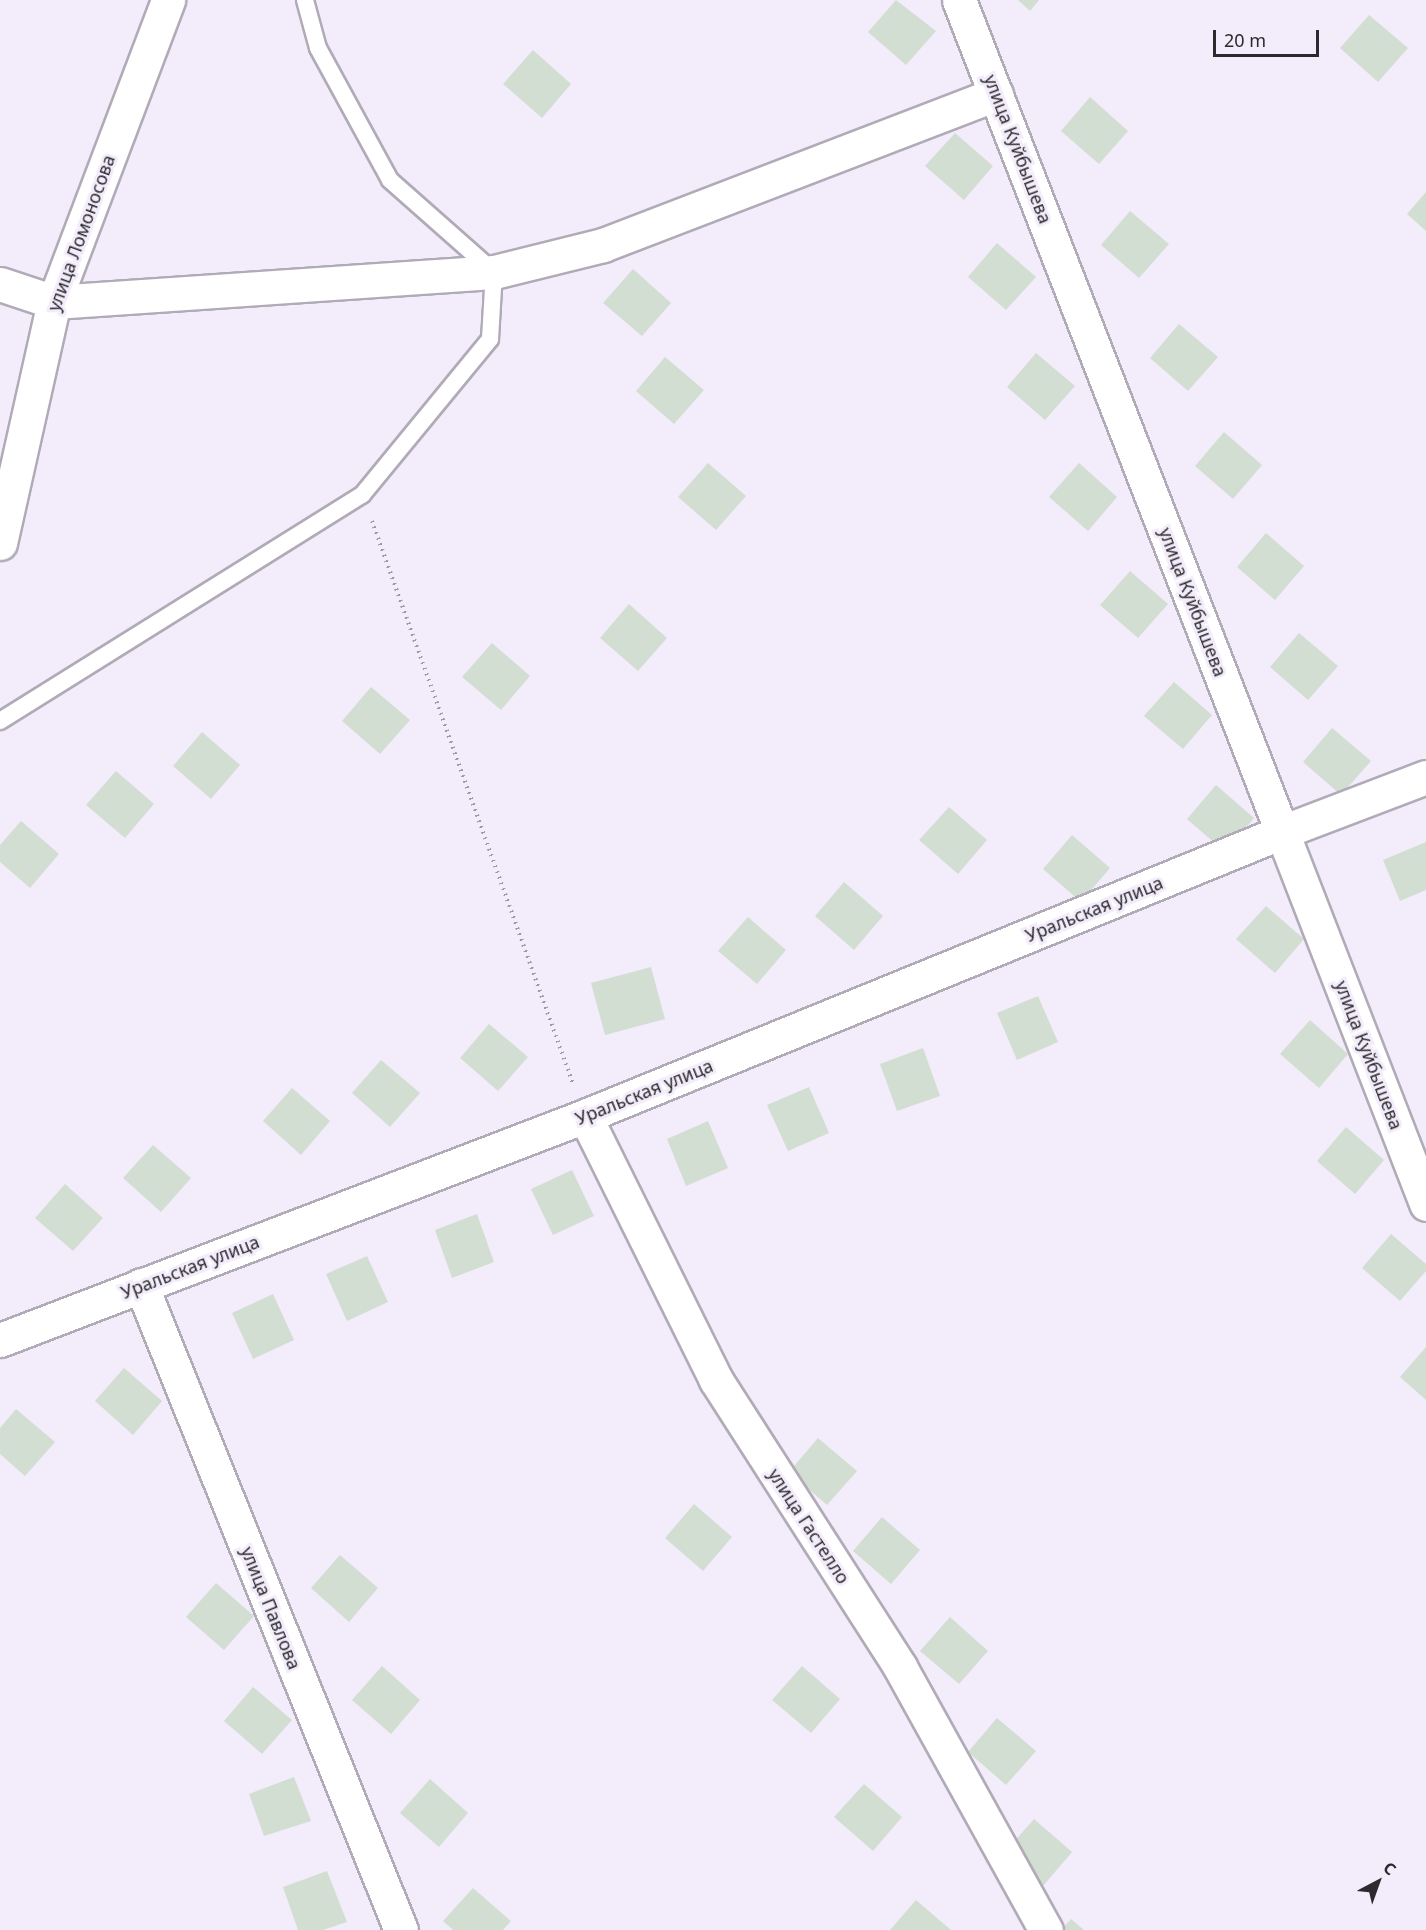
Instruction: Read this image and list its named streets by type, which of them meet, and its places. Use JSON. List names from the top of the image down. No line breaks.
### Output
{"streets":{"street":["улица Куйбышева","улица Ломоносова","Уральская улица","улица Гастелло","улица Павлова"]},"crossings":[["улица Куйбышева","Уральская улица"],["Уральская улица","улица Гастелло"],["Уральская улица","улица Павлова"]],"scale_bar":"20 m","north":"top right"}
